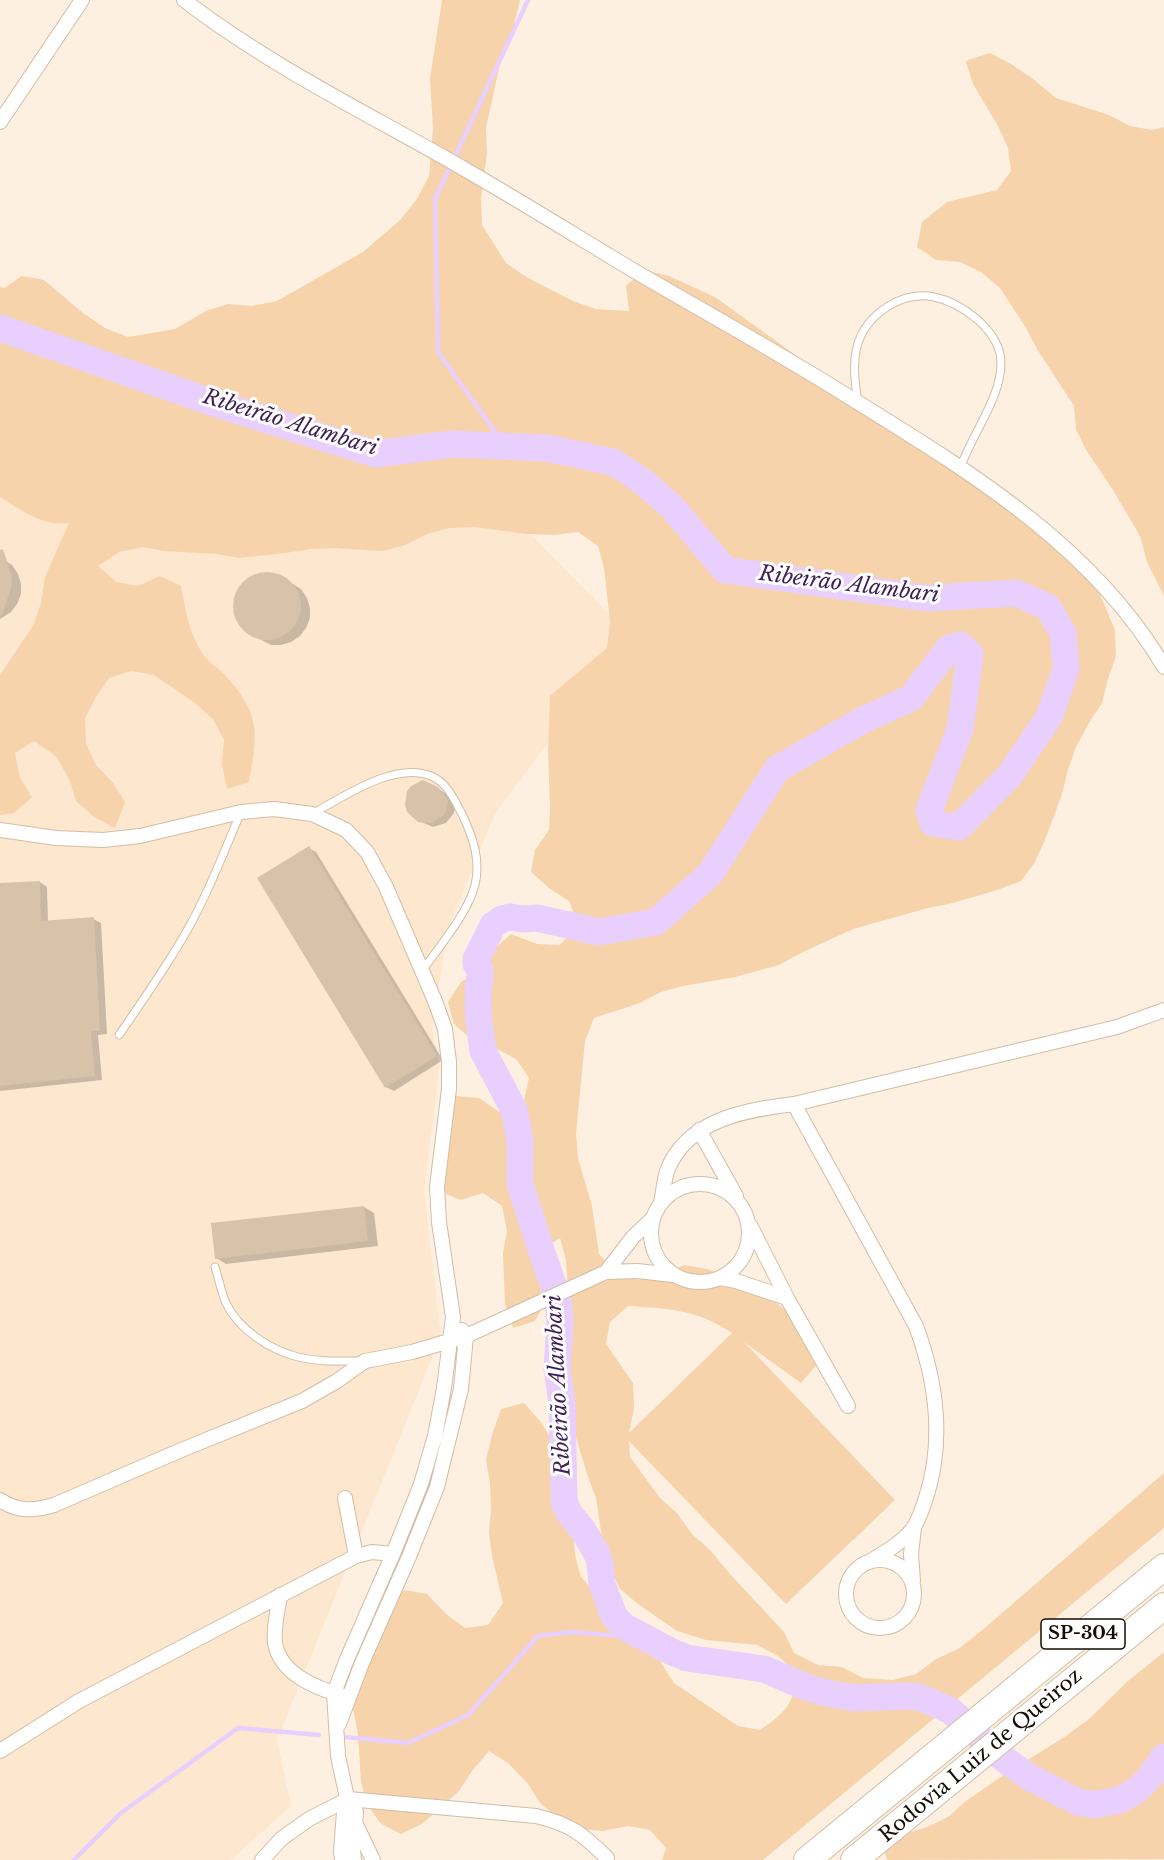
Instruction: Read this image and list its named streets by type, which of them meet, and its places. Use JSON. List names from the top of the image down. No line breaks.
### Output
{"streets":{"highway":["SP-304","Rodovia Luiz de Queiroz"]},"water":["Ribeirão Alambari"]}
